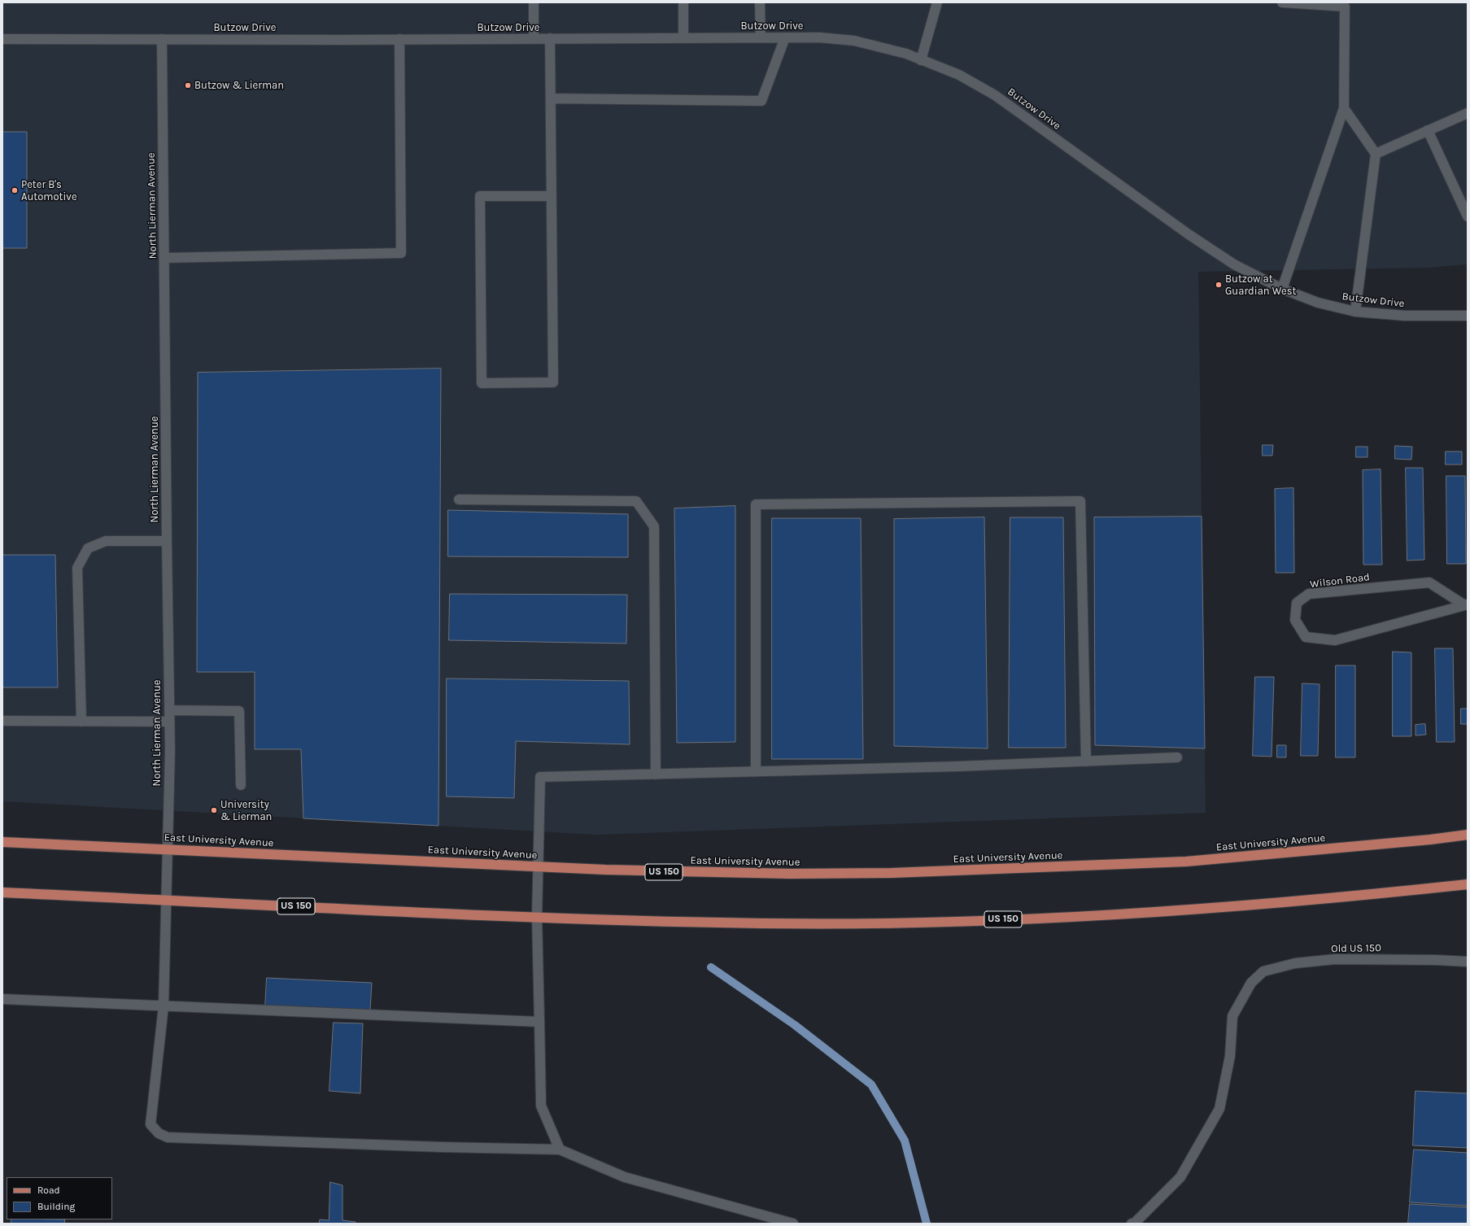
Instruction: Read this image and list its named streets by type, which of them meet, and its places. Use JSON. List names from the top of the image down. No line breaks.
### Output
{"streets":{"main road":["East University Avenue","US 150"],"street":["Butzow Drive","North Lierman Avenue","Wilson Road","Old US 150"]},"crossings":[["Butzow Drive","North Lierman Avenue"],["North Lierman Avenue","East University Avenue"],["North Lierman Avenue","US 150"]],"places":["Butzow & Lierman","Peter B's Automotive","Butzow at Guardian West","University & Lierman"],"legend":["Road","Building"]}
